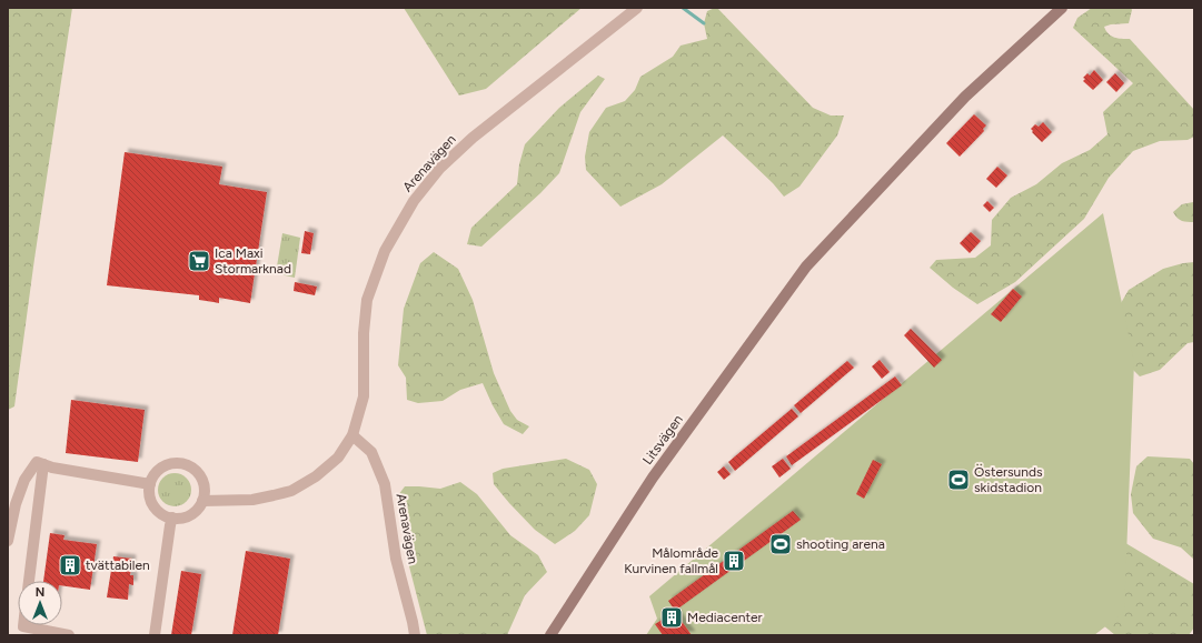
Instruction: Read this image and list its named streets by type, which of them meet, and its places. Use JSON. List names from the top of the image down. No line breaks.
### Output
{"streets":{"main road":["Litsvägen"],"street":["Arenavägen"]},"places":{"supermarket":["Ica Maxi Stormarknad"],"sports":["Östersunds skidstadion","shooting arena"],"building":["Målområde Kurvinen fallmål","tvättabilen","Mediacenter"]},"north":"top"}
